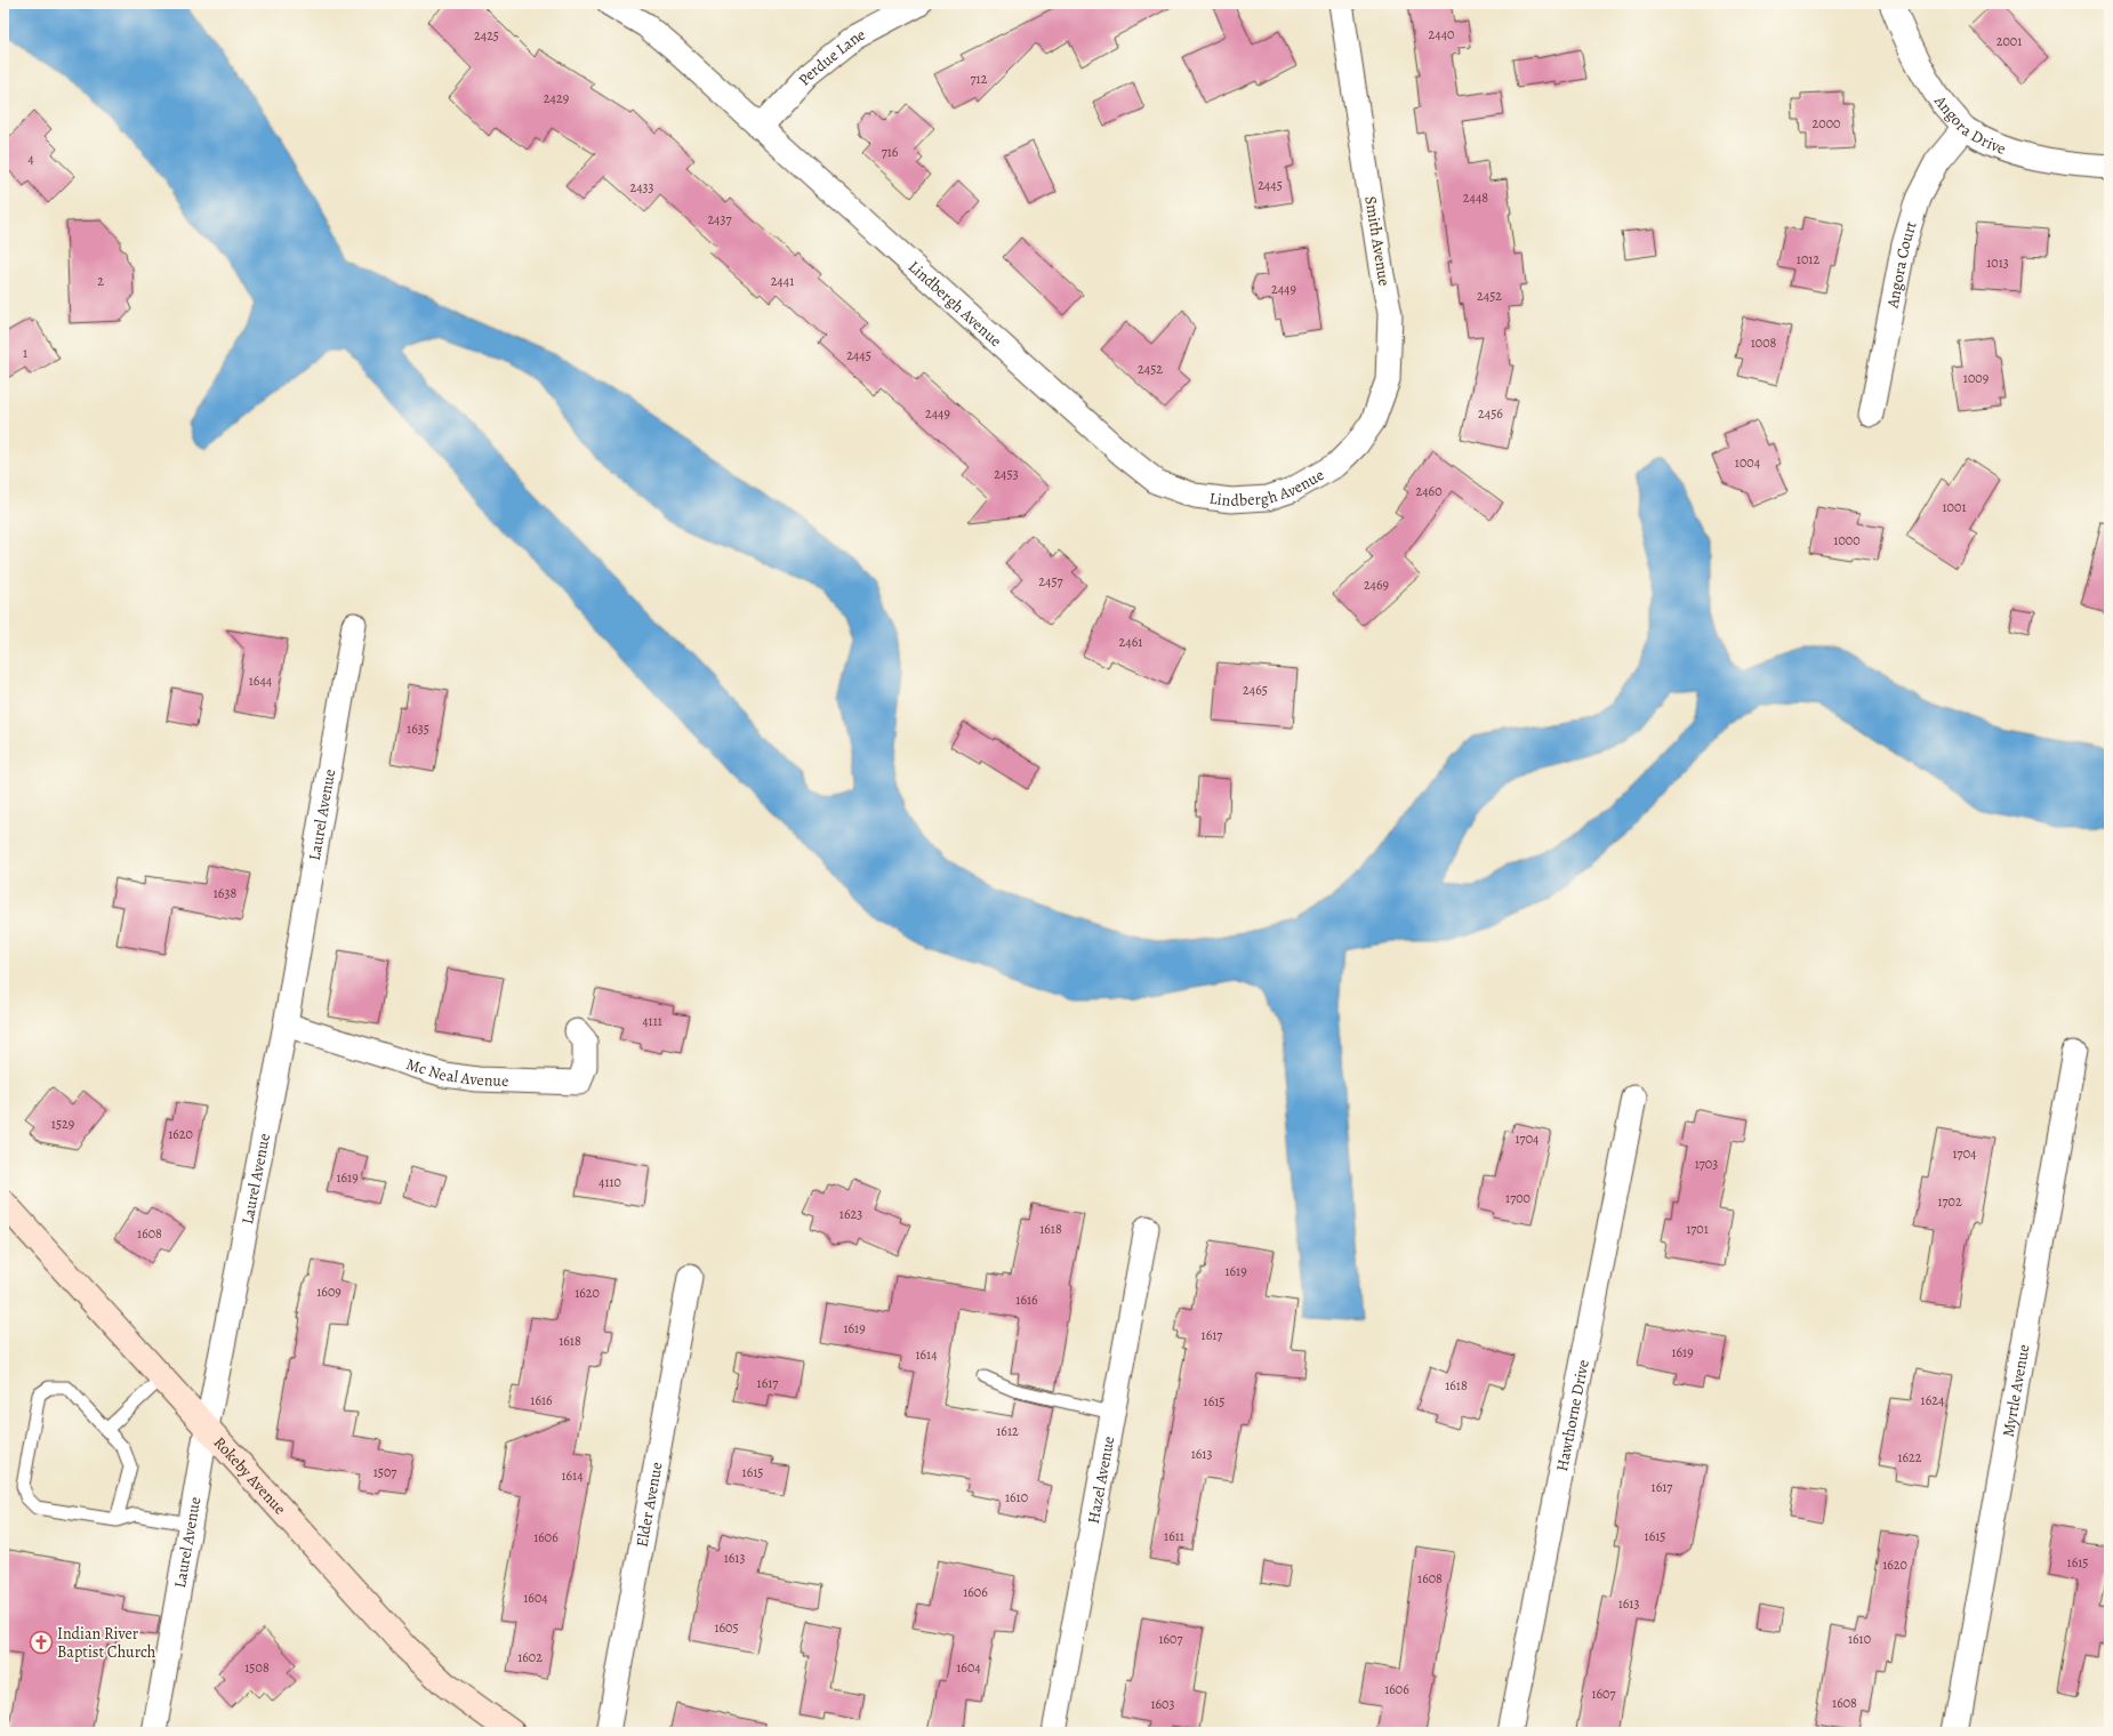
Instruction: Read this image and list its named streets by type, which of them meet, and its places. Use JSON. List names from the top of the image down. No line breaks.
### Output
{"streets":{"street":["Perdue Lane","Angora Drive","Smith Avenue","Angora Court","Lindbergh Avenue","Laurel Avenue","Mc Neal Avenue","Myrtle Avenue","Hawthorne Drive","Rokeby Avenue","Hazel Avenue","Elder Avenue"]},"crossings":[["Perdue Lane","Lindbergh Avenue"],["Angora Drive","Angora Court"],["Smith Avenue","Lindbergh Avenue"],["Laurel Avenue","Mc Neal Avenue"],["Laurel Avenue","Rokeby Avenue"]],"places":{"church":["Indian River Baptist Church"]},"house_numbers":["2440","2425","2001","712","2429","2000","716","4","2445","2433","2448","2437","1012","1013","2","2441","2449","2452","1008","1","2445","2452","1009","2449","2456","1004","2453","2460","1001","1000","2457","2469","2461","1644","2465","1635","1638","4111","1529","1620","1704","1704","1703","1619","4110","1700","1702","1623","1618","1701","1608","1619","1609","1620","1616","1619","1617","1618","1619","1614","1617","1618","1616","1624","1615","1612","1613","1622","1507","1615","1614","1617","1610","1611","1615","1606","1613","1615","1620","1608","1606","1604","1613","1605","1607","1610","1602","1508","1604","1606","1607","1608","1603"]}
